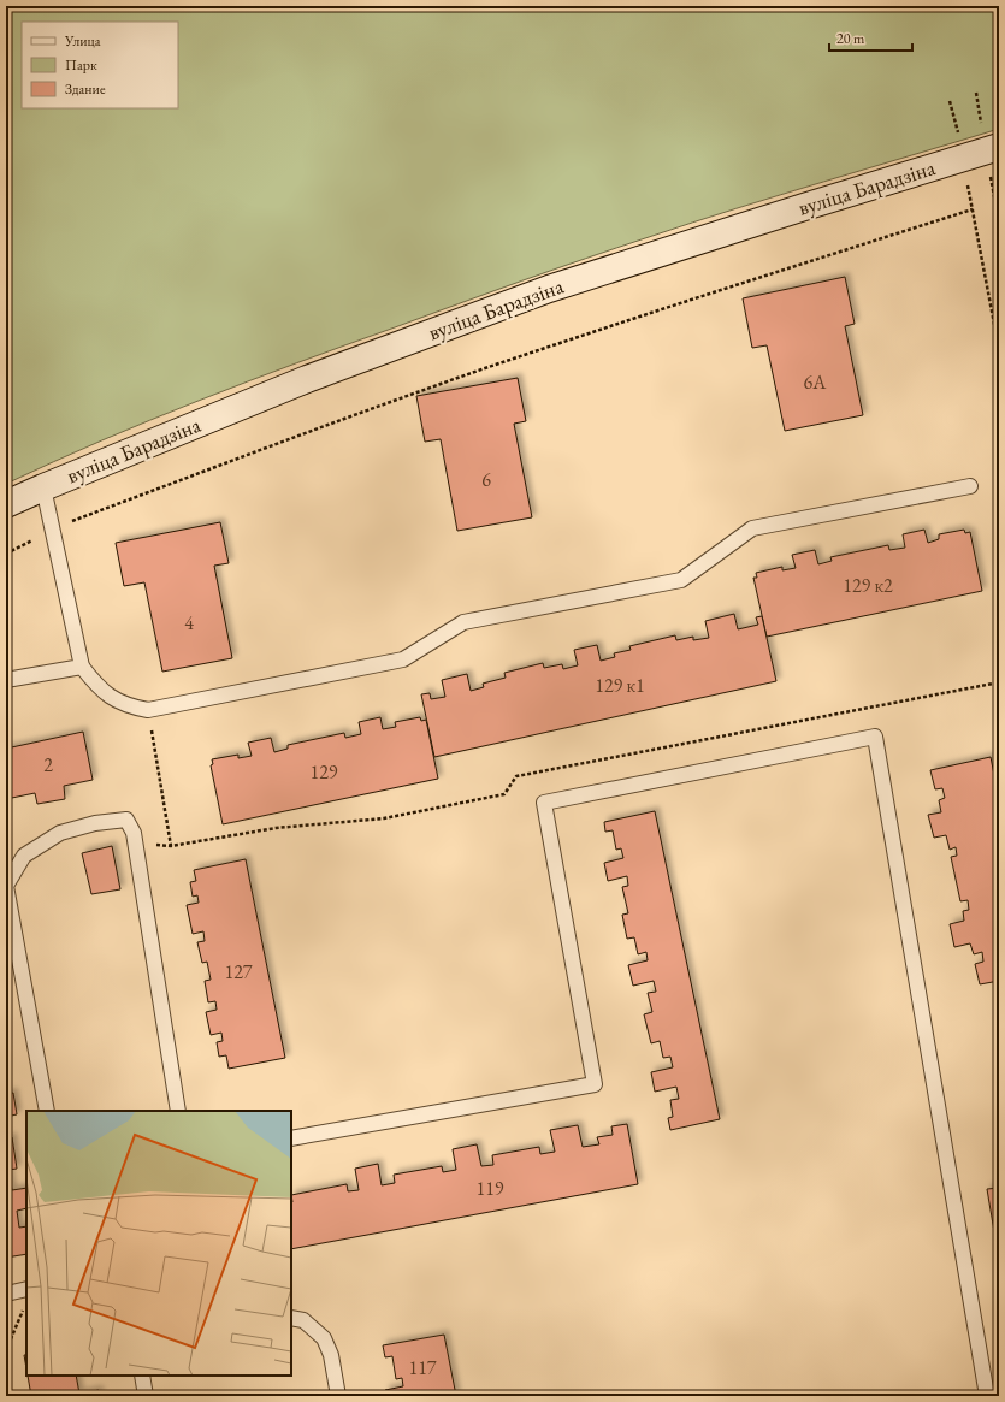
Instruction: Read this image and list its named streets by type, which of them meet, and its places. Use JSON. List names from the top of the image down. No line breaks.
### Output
{"streets":{"street":["вуліца Барадзіна"]},"house_numbers":["6А","6","129 к2","4","129 к1","2","129","127","119","117"],"legend":["Улица","Парк","Здание"],"scale_bar":"20 m"}
